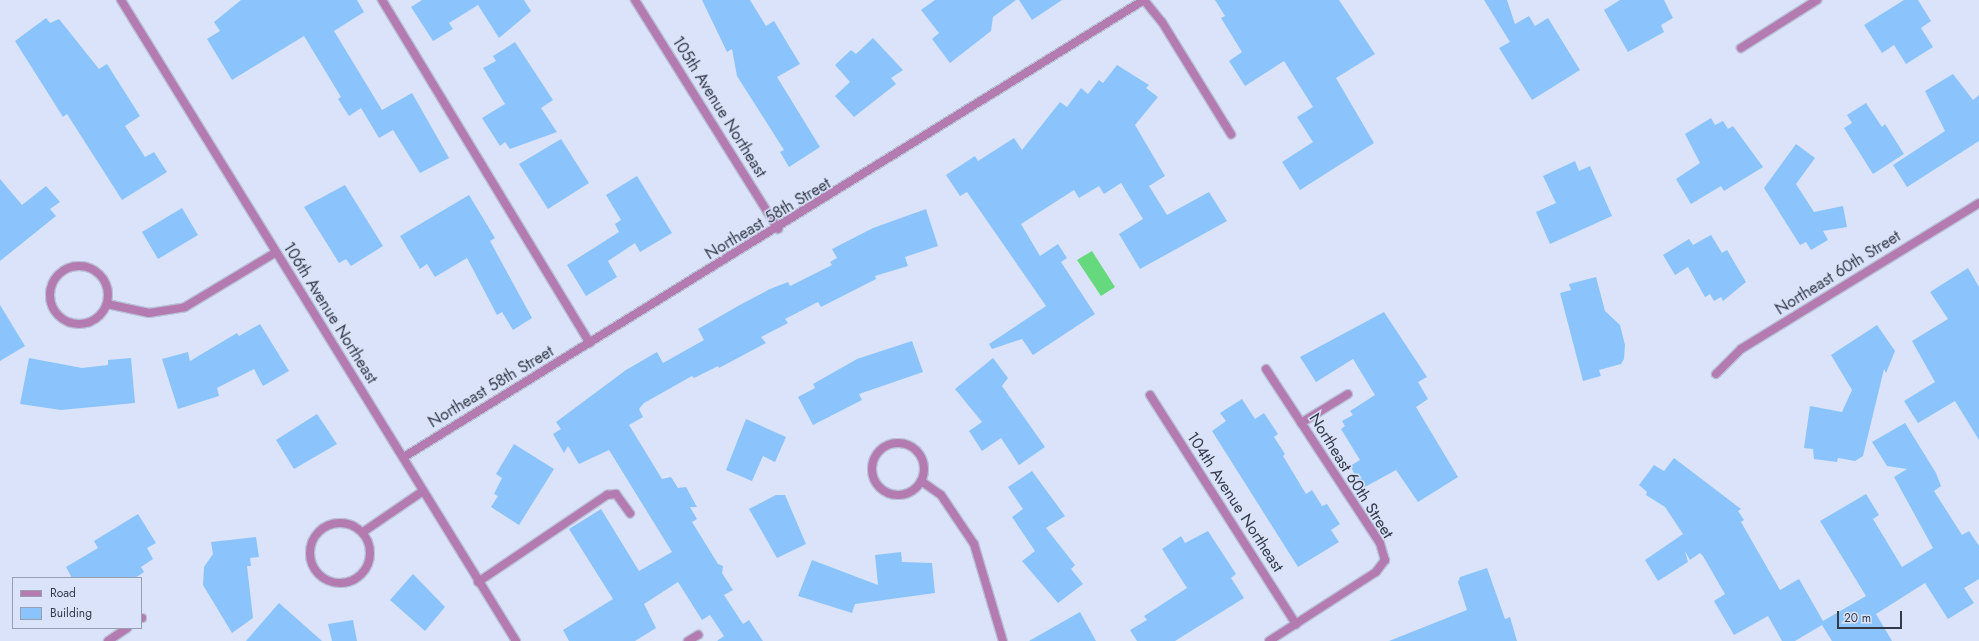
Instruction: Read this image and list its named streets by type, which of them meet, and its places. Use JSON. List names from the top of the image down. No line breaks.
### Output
{"streets":{"street":["105th Avenue Northeast","Northeast 58th Street","Northeast 60th Street","106th Avenue Northeast","104th Avenue Northeast"]},"crossings":[["105th Avenue Northeast","Northeast 58th Street"],["Northeast 58th Street","106th Avenue Northeast"],["Northeast 60th Street","104th Avenue Northeast"]],"legend":["Road","Building"],"scale_bar":"20 m"}
